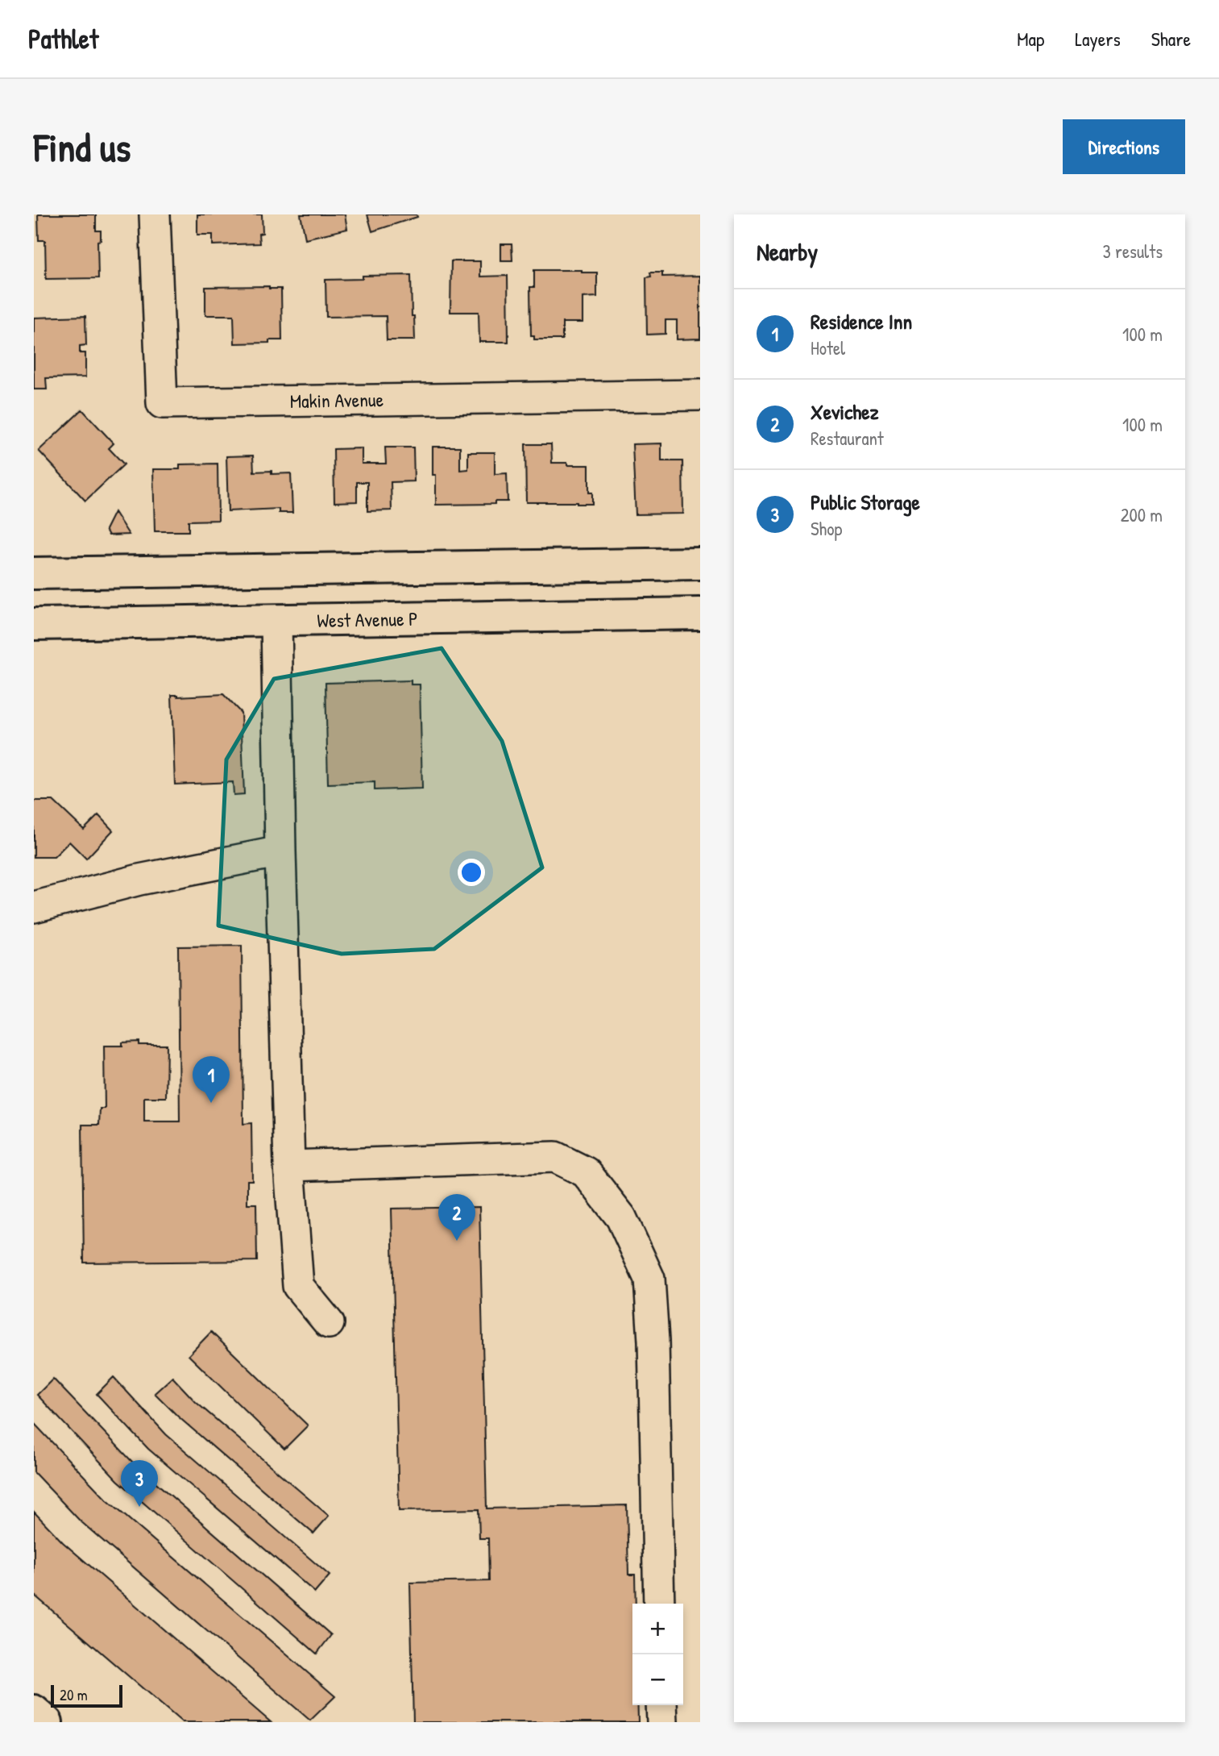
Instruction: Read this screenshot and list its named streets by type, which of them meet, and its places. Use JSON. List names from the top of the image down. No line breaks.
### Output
{"streets":{"main road":["West Avenue P"],"street":["Makin Avenue"]},"scale_bar":"20 m","page":{"header":"Pathlet","nav":["Map","Layers","Share"],"buttons":"Directions","title":"Find us","heading":["Nearby","3 results"],"list":[{"mark":"1","name":"Residence Inn","note":"Hotel","value":"100 m"},{"mark":"2","name":"Xevichez","note":"Restaurant","value":"100 m"},{"mark":"3","name":"Public Storage","note":"Shop","value":"200 m"}],"pins":["1","2","3"],"map_buttons":["+","−"],"scale":"20 m"}}
